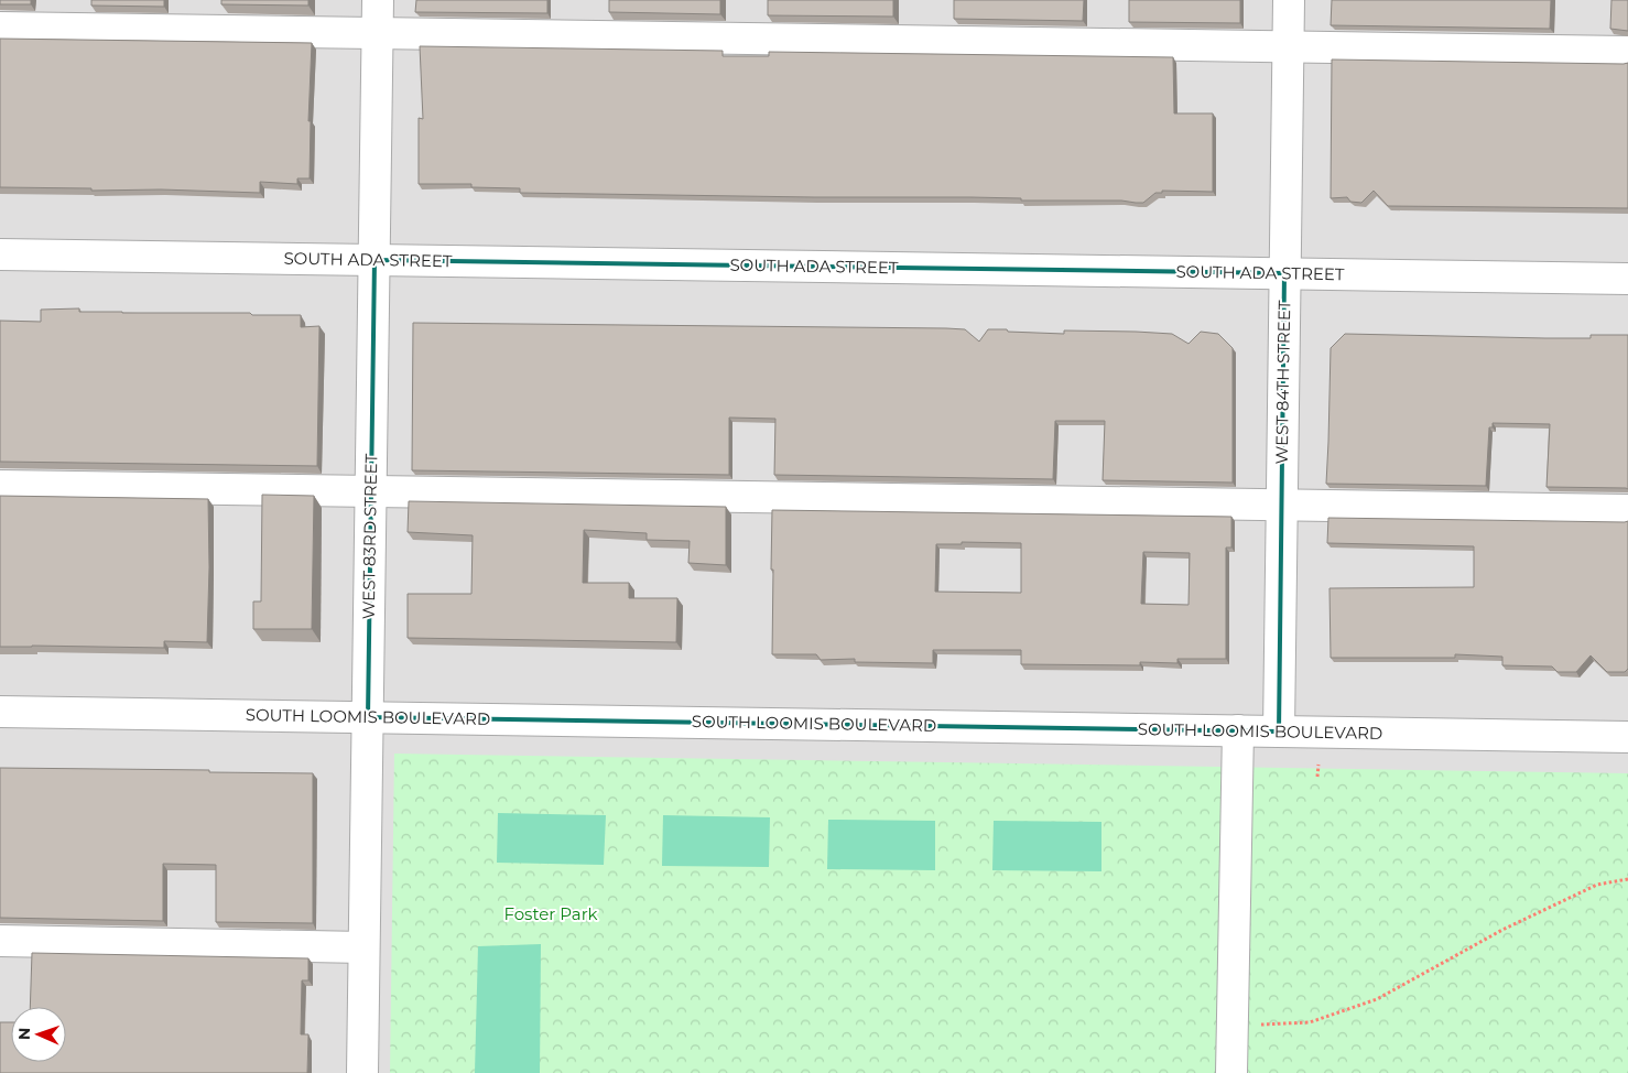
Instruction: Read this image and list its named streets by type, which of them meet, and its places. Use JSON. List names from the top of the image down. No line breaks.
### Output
{"streets":{"street":["SOUTH ADA STREET","WEST 84TH STREET","WEST 83RD STREET","SOUTH LOOMIS BOULEVARD"]},"crossings":[["SOUTH ADA STREET","WEST 84TH STREET"],["SOUTH ADA STREET","WEST 83RD STREET"],["WEST 84TH STREET","SOUTH LOOMIS BOULEVARD"],["WEST 83RD STREET","SOUTH LOOMIS BOULEVARD"]],"parks":["Foster Park"],"north":"left"}
